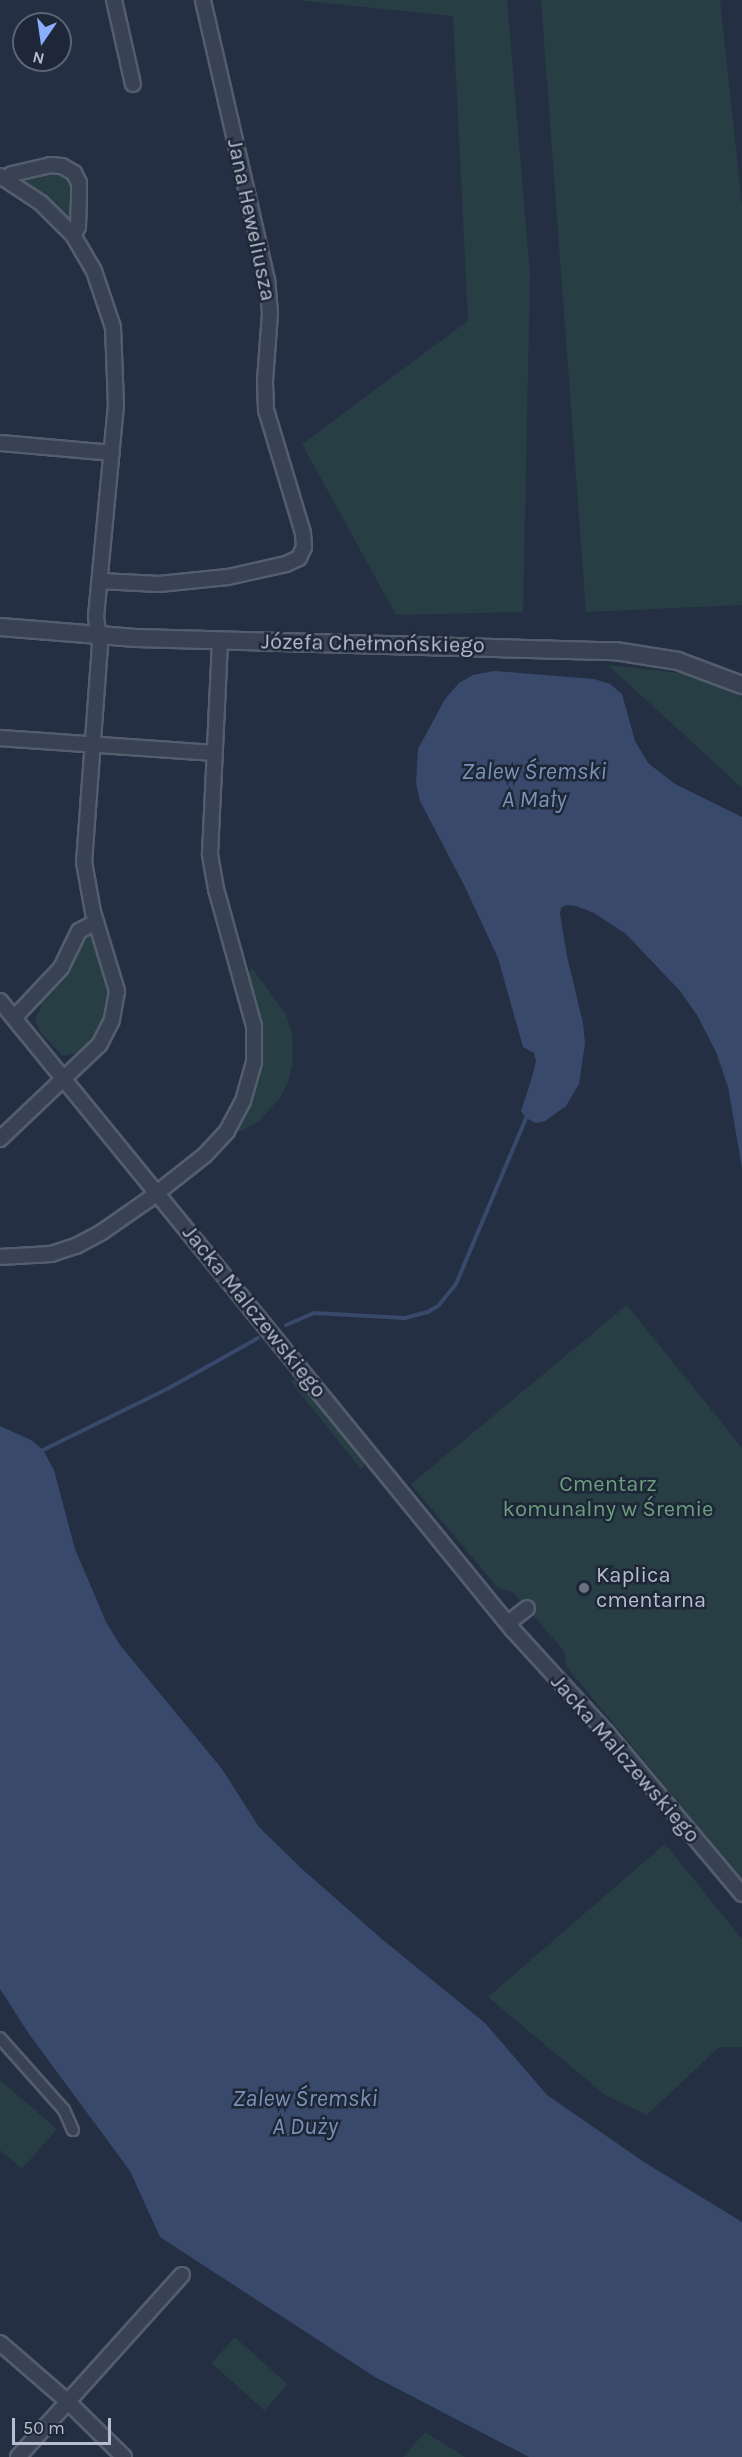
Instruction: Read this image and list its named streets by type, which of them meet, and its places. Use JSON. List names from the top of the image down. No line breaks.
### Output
{"streets":{"street":["Jana Heweliusza","Józefa Chełmońskiego","Jacka Malczewskiego"]},"water":["Zalew Śremski A Mały","Zalew Śremski A Duży"],"parks":["Cmentarz komunalny w Śremie"],"places":["Kaplica cmentarna"],"scale_bar":"50 m","north":"bottom"}
